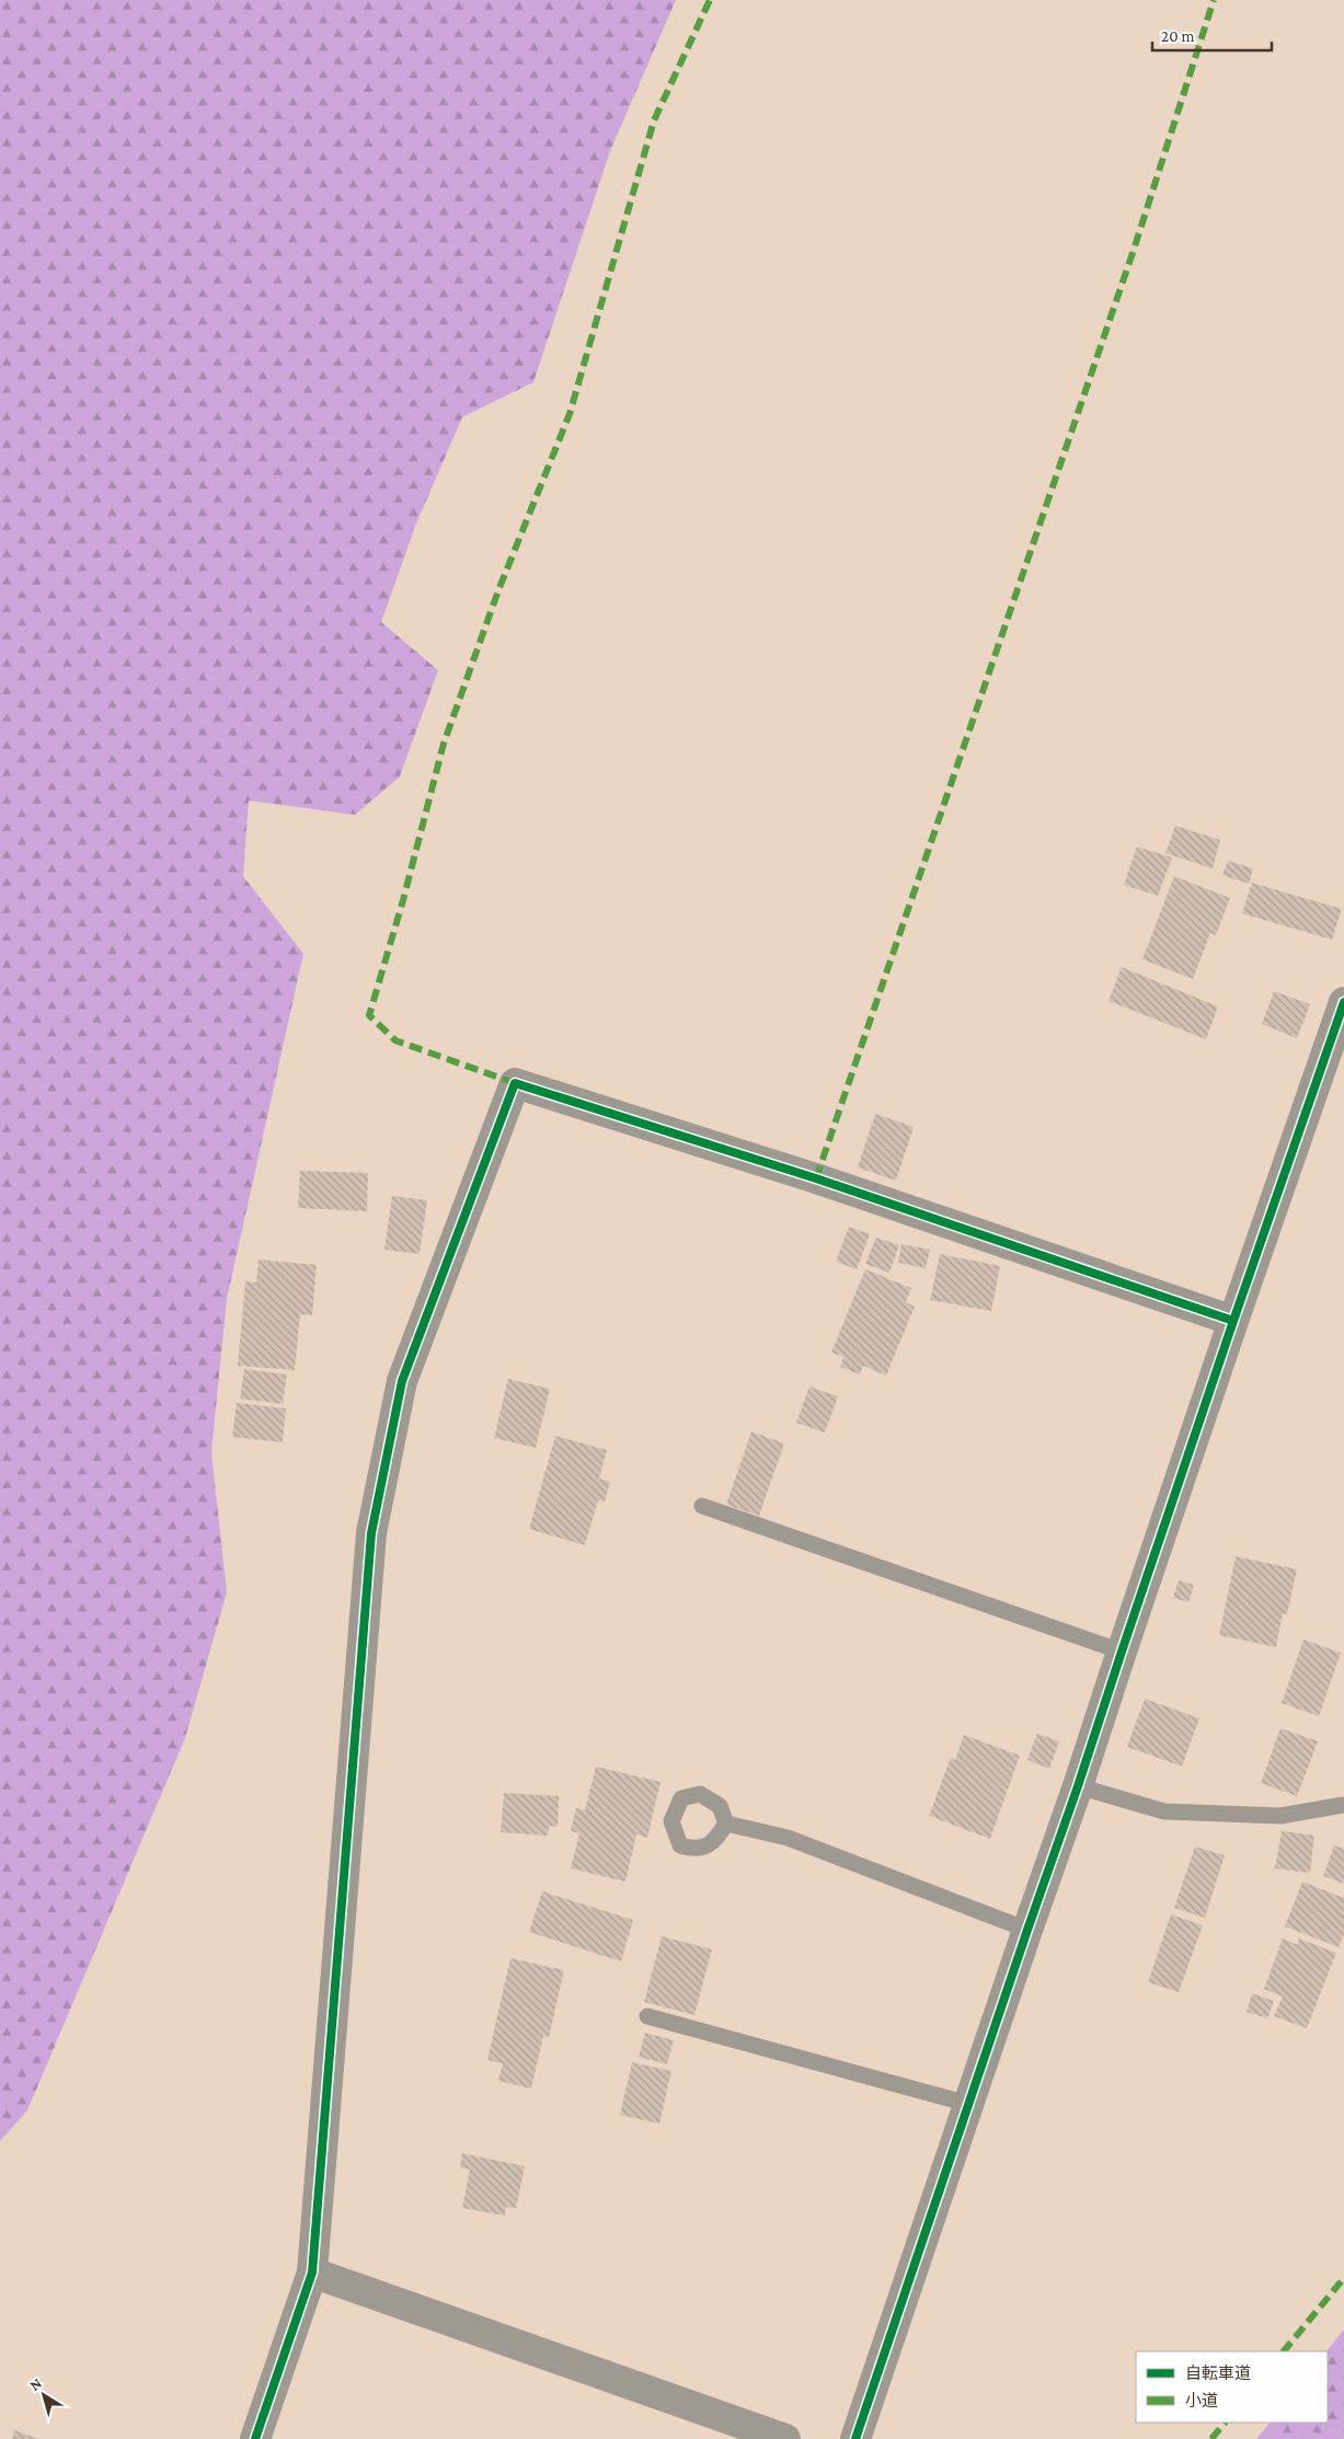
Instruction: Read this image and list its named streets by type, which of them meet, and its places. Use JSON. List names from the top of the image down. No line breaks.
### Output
{"legend":["自転車道","小道"],"scale_bar":"20 m","north":"top left"}
